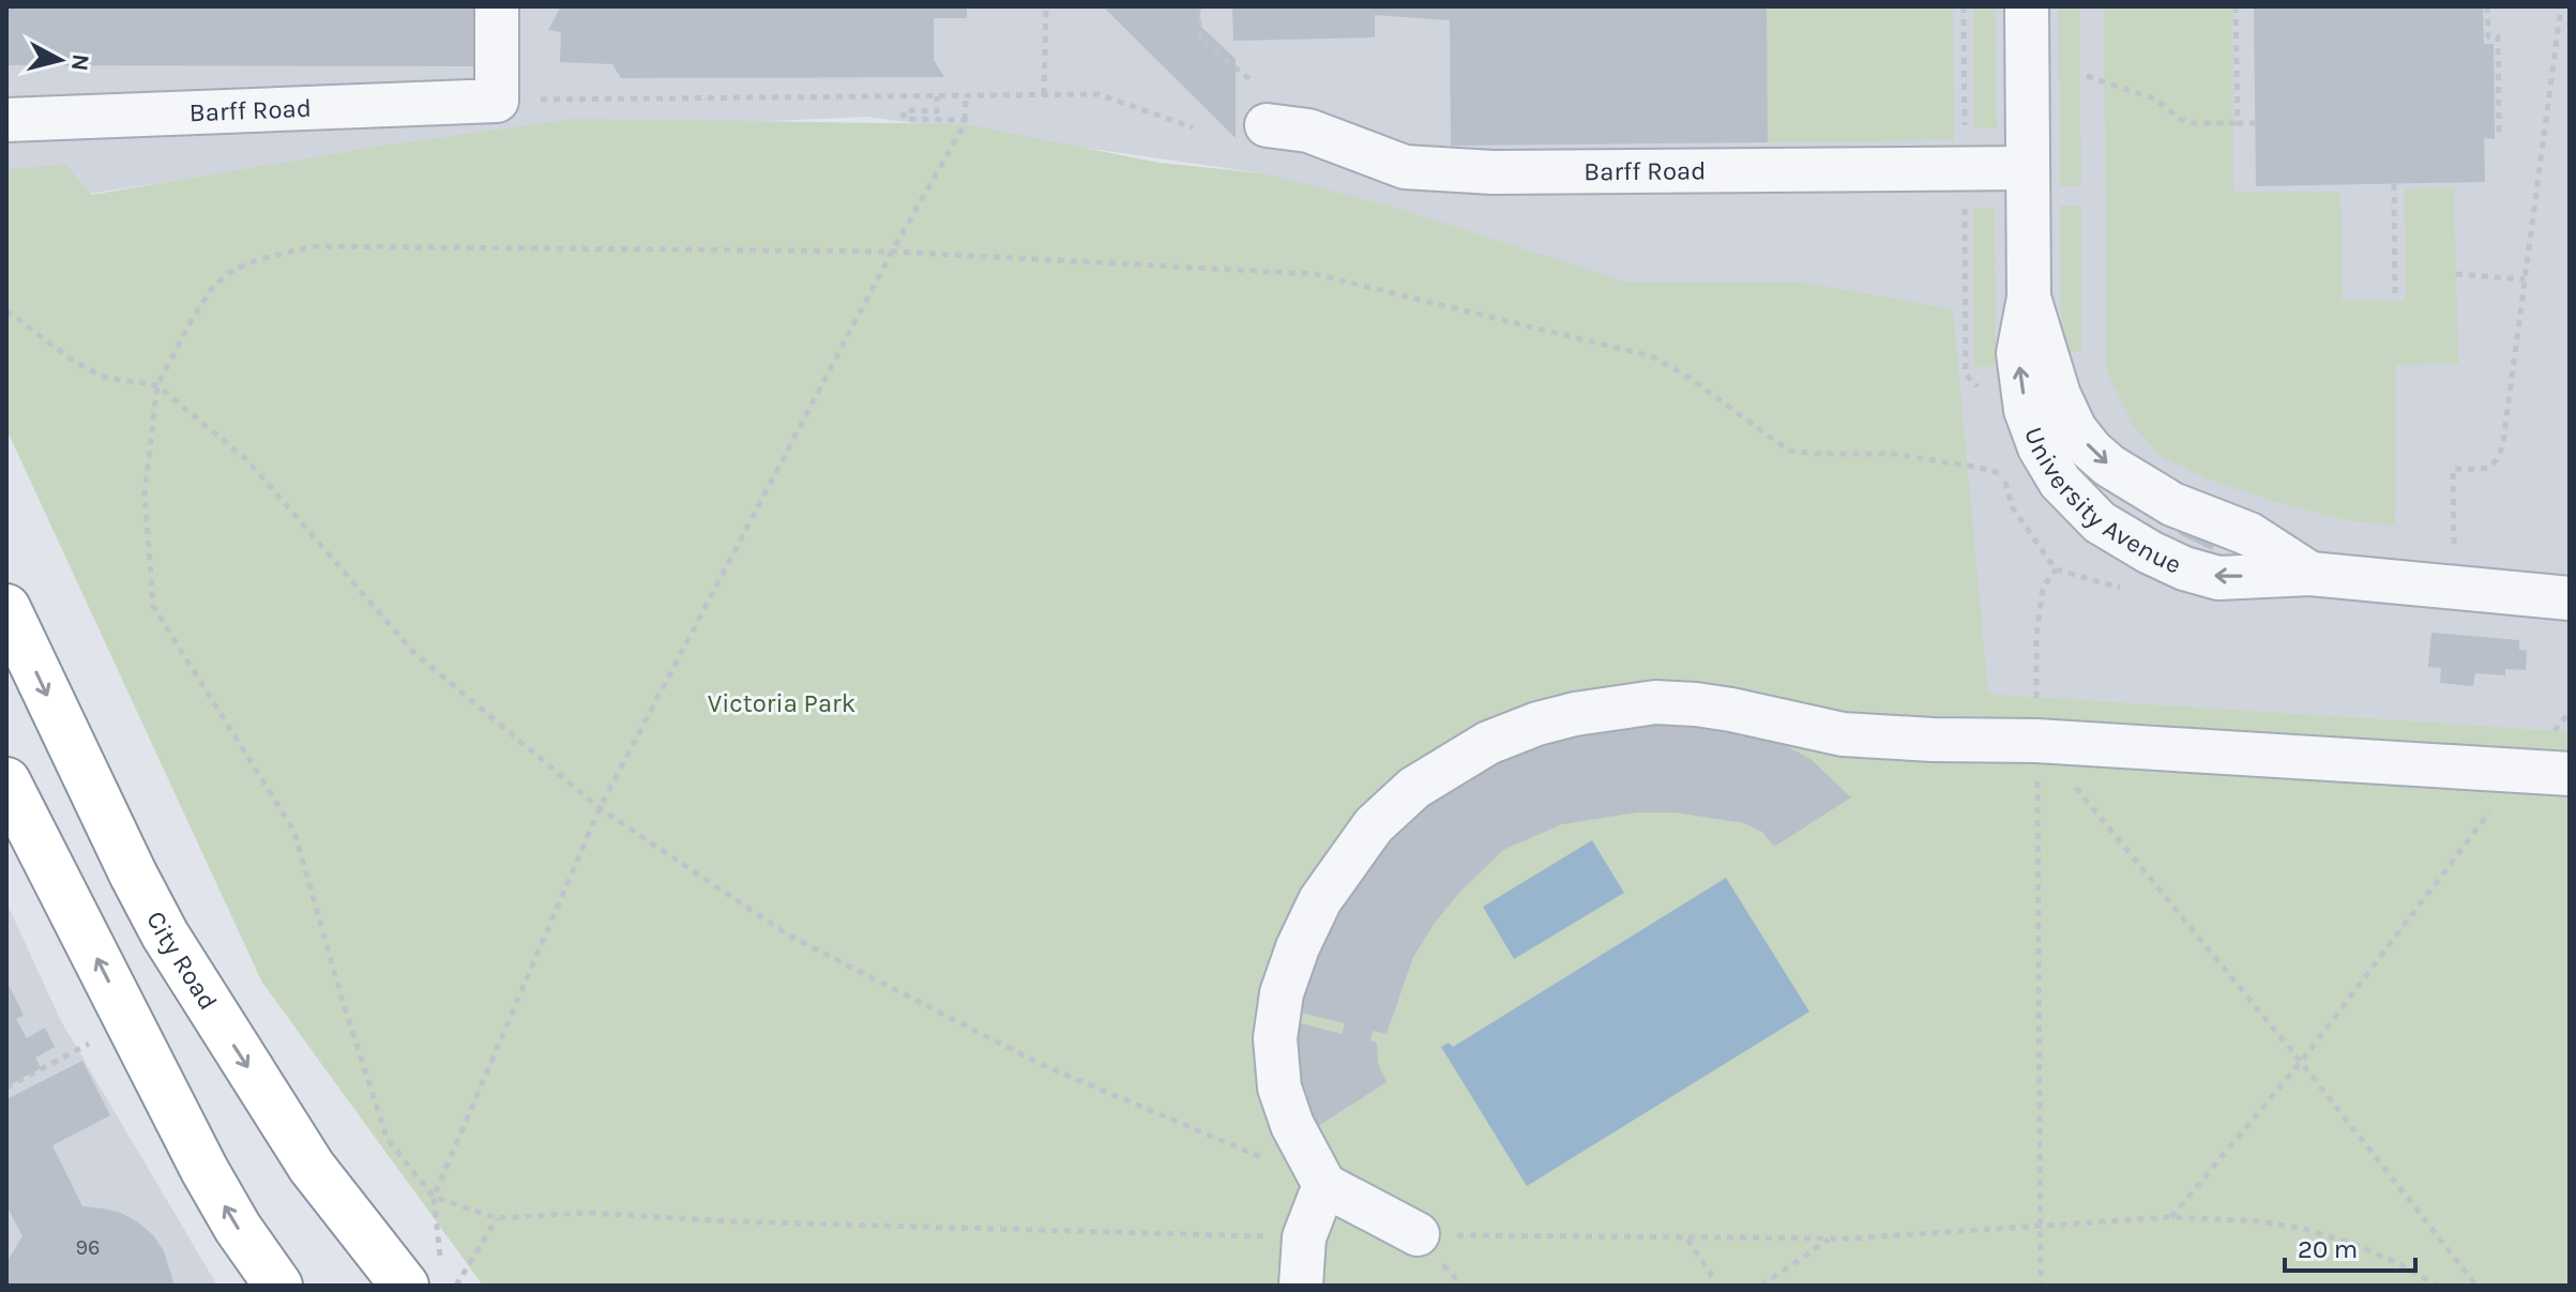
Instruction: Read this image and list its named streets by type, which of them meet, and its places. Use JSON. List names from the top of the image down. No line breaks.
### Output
{"streets":{"highway":["City Road"],"street":["Barff Road","University Avenue"]},"crossings":[["Barff Road","University Avenue"]],"parks":["Victoria Park"],"house_numbers":["96"],"scale_bar":"20 m","north":"right"}
